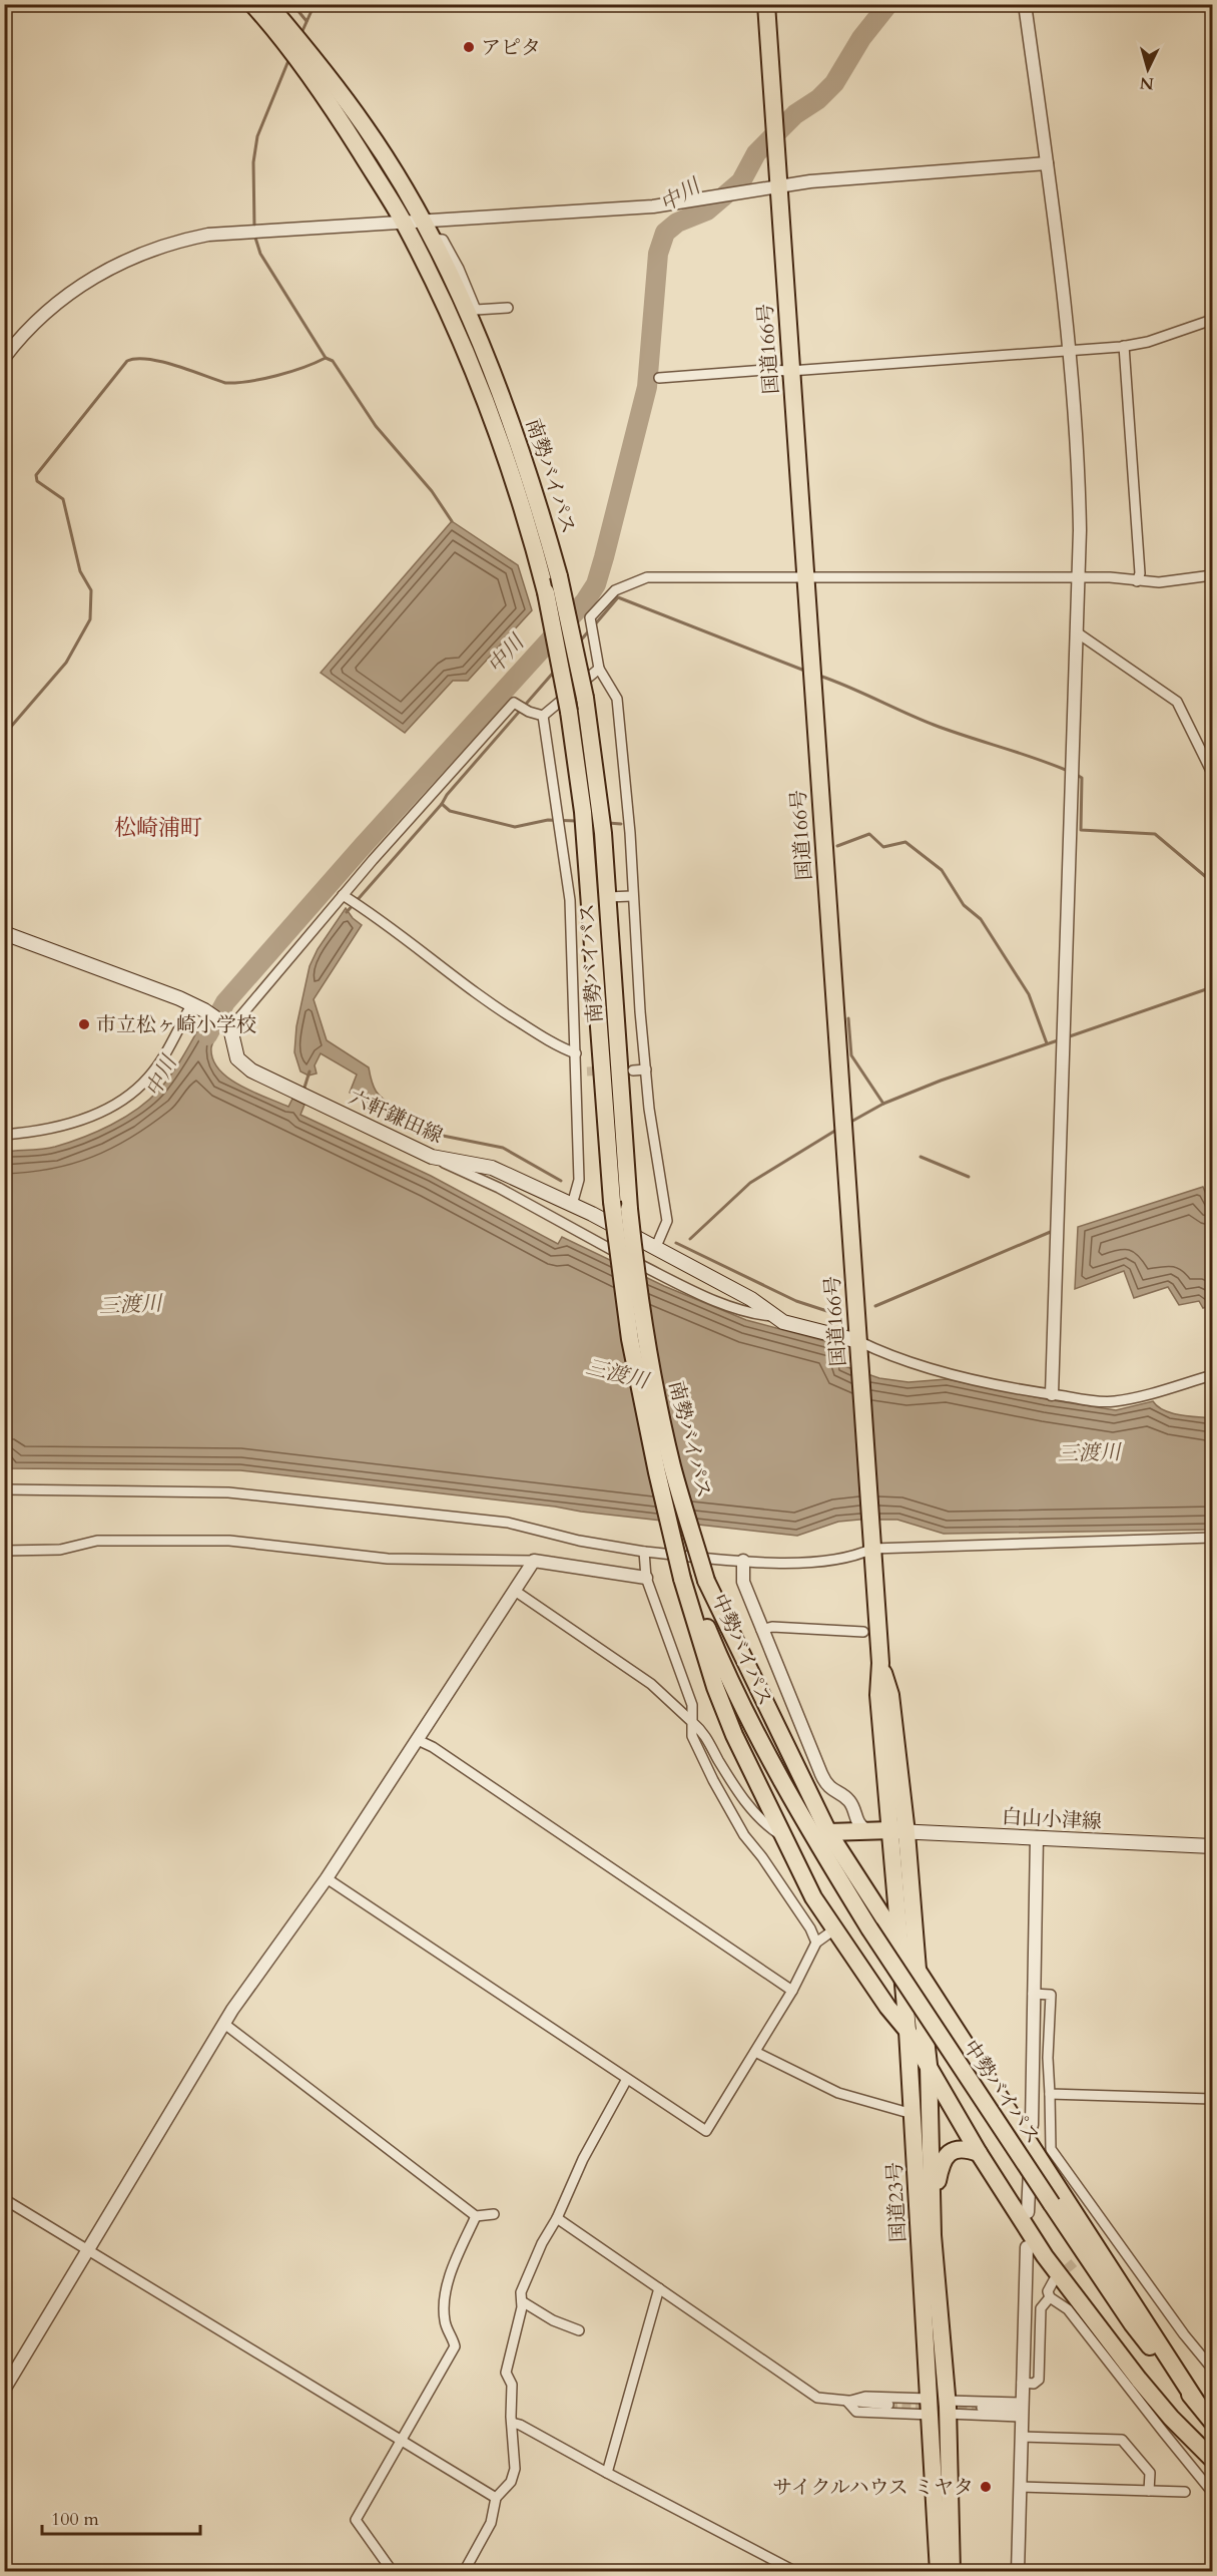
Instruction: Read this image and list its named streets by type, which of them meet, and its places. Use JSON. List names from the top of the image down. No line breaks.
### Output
{"streets":{"highway":["国道166号","南勢バイパス","中勢バイパス","国道23号"],"main road":["六軒鎌田線","白山小津線"]},"crossings":[["国道166号","六軒鎌田線"],["国道166号","白山小津線"],["国道166号","国道23号"],["南勢バイパス","中勢バイパス"],["南勢バイパス","国道23号"],["白山小津線","国道23号"]],"districts":["松崎浦町"],"water":["中川","三渡川"],"places":["アピタ","市立松ヶ崎小学校","サイクルハウス ミヤタ"],"scale_bar":"100 m","north":"bottom"}
